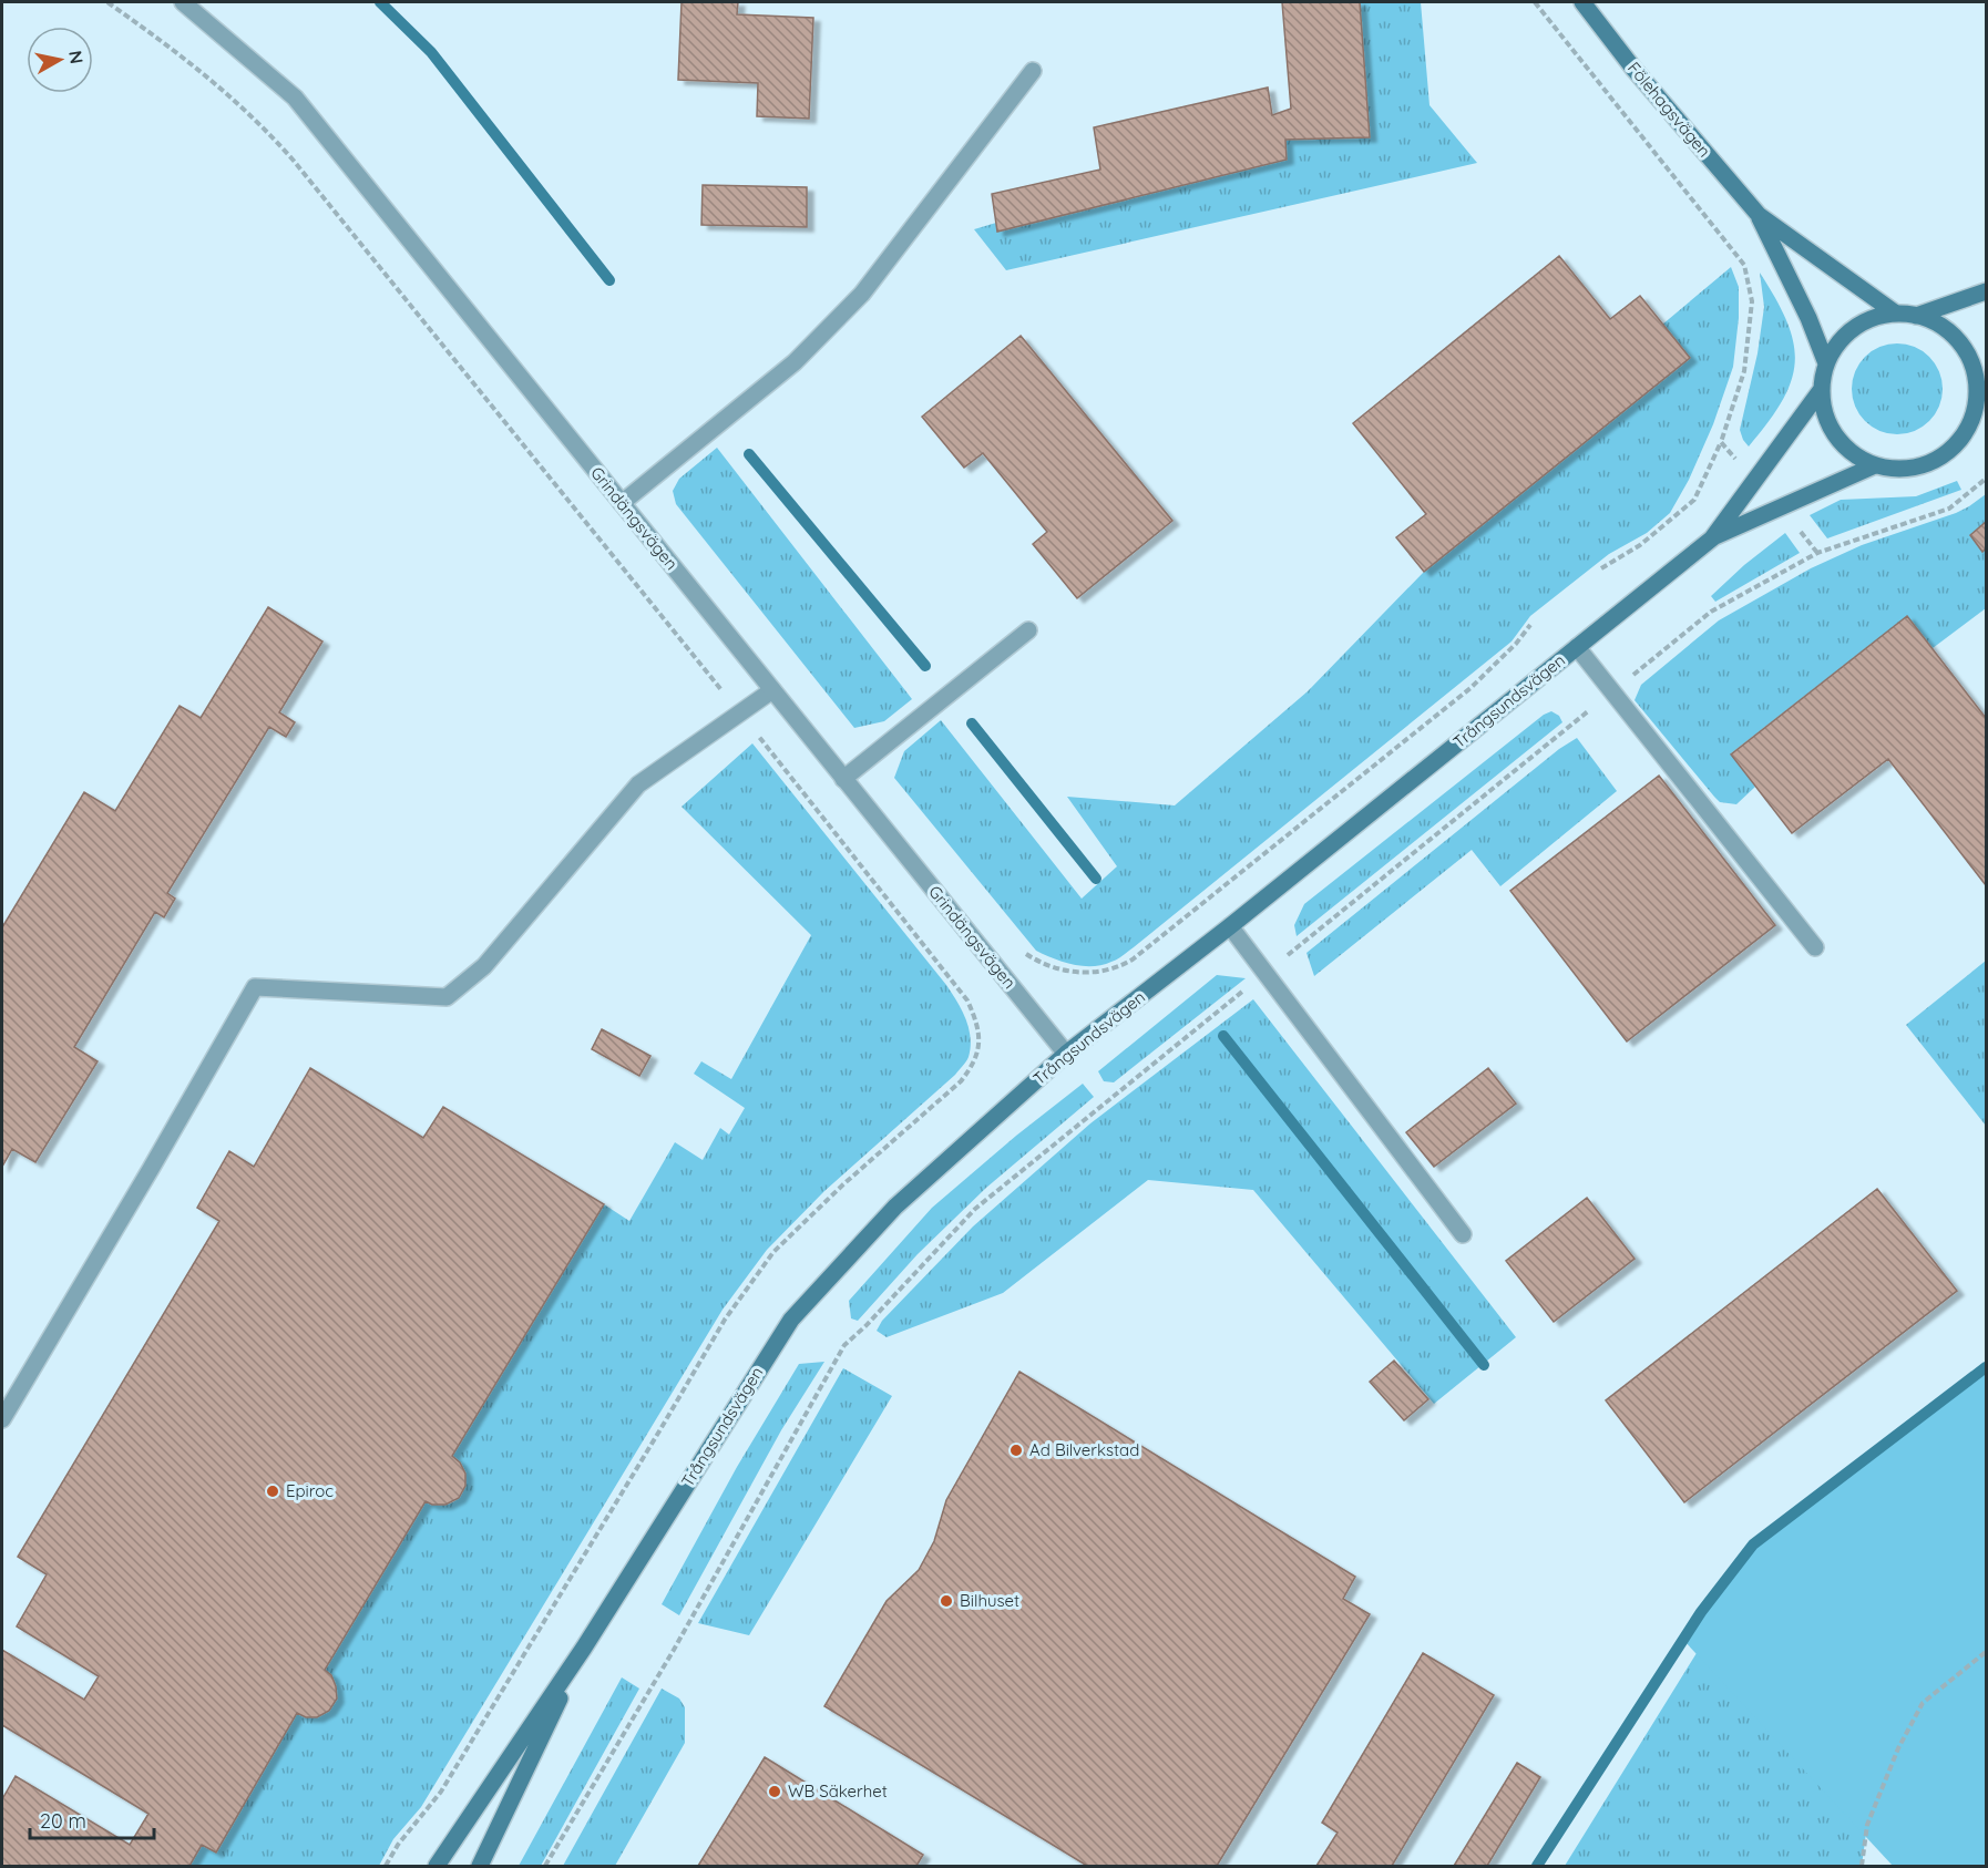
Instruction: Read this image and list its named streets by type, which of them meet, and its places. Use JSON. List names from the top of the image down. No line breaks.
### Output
{"streets":{"main road":["Fölehagsvägen","Trångsundsvägen"],"street":["Grindängsvägen"]},"crossings":[["Fölehagsvägen","Trångsundsvägen"],["Grindängsvägen","Trångsundsvägen"]],"places":["Ad Bilverkstad","Epiroc","Bilhuset","WB Säkerhet"],"scale_bar":"20 m","north":"right"}
